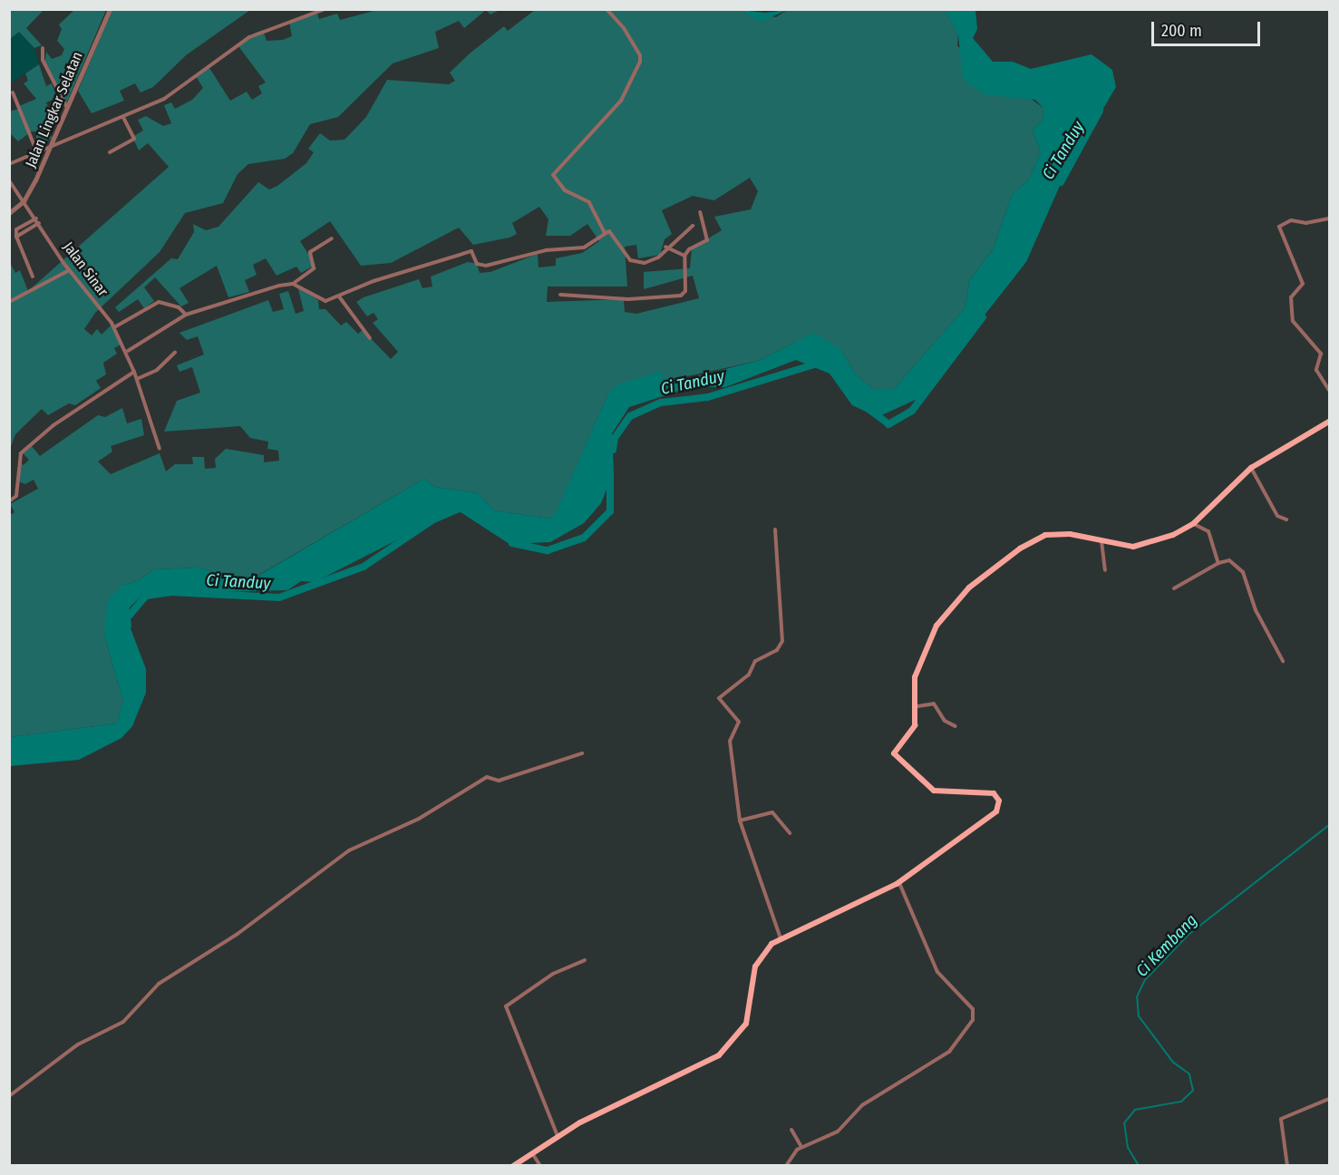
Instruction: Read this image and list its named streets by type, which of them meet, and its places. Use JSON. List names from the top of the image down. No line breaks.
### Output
{"streets":{"street":["Jalan Lingkar Selatan","Jalan Sinar"]},"crossings":[["Jalan Lingkar Selatan","Jalan Sinar"]],"water":["Ci Tanduy","Ci Kembang"],"scale_bar":"200 m"}
